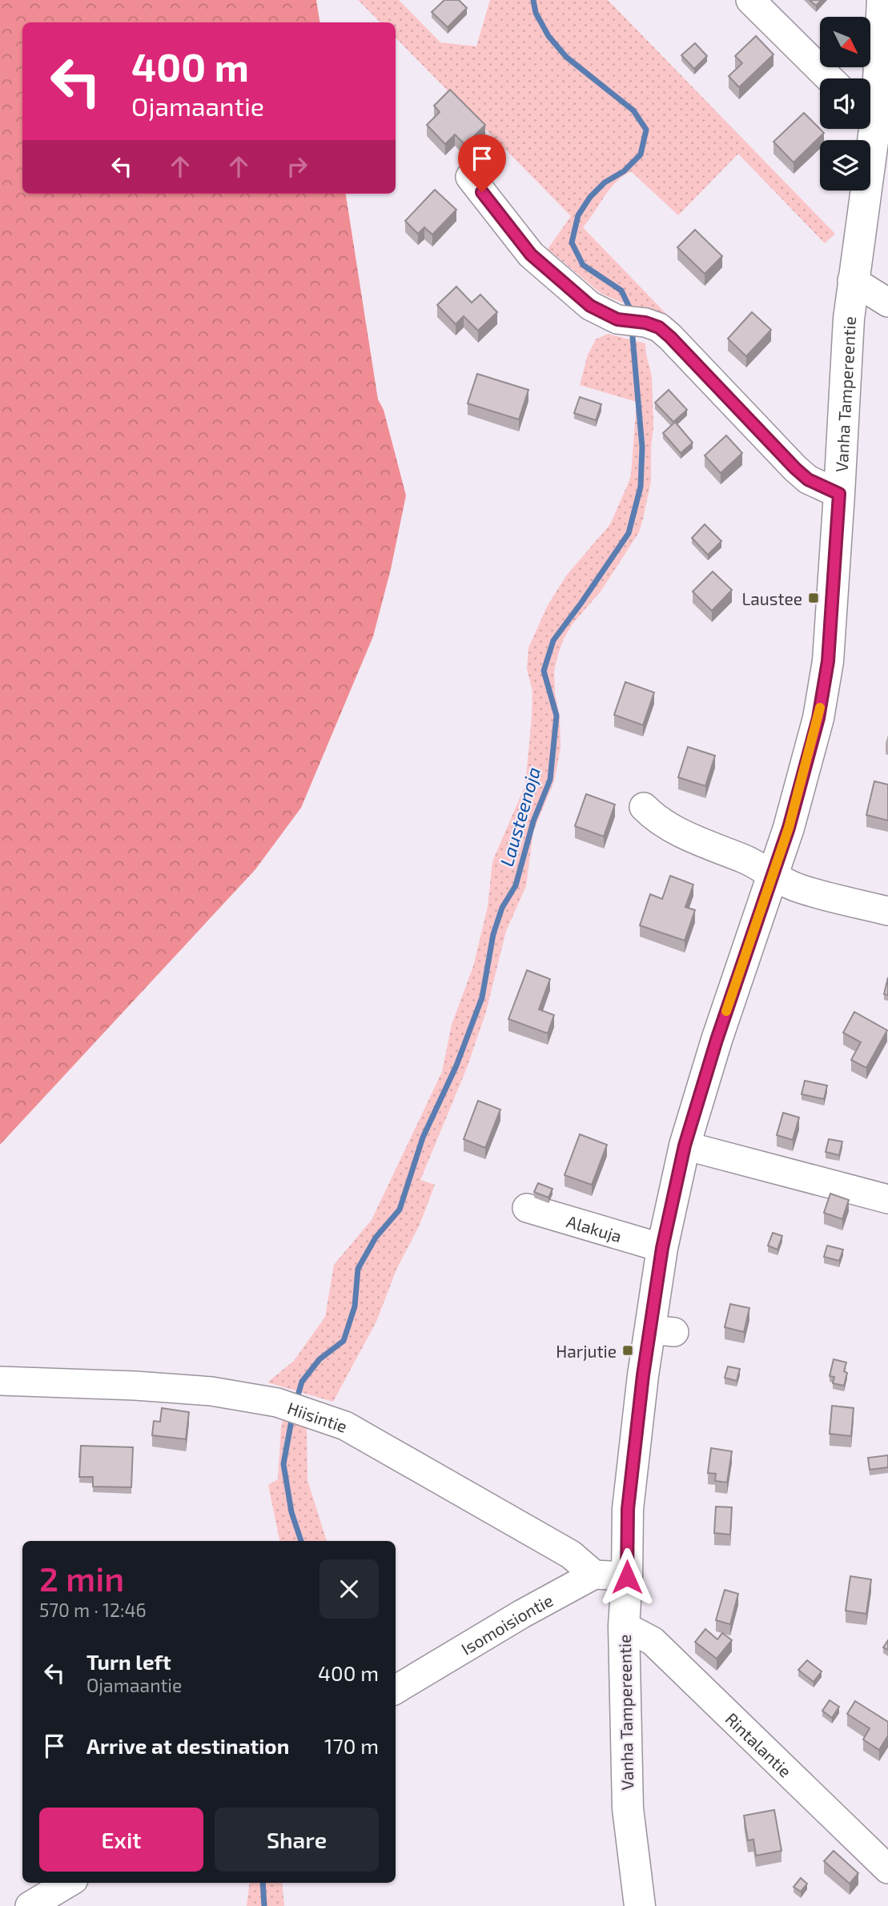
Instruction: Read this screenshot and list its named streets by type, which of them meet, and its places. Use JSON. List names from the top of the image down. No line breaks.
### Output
{"streets":{"main road":["Vanha Tampereentie"],"street":["Alakuja","Hiisintie","Isomoisiontie","Rintalantie"]},"crossings":[["Vanha Tampereentie","Alakuja"],["Vanha Tampereentie","Rintalantie"],["Hiisintie","Isomoisiontie"]],"water":["Lausteenoja"],"places":{"transit":["Laustee","Harjutie"]},"north":"bottom right","page":{"turn":["400 m","Ojamaantie"],"heading":["2 min","570 m · 12:46"],"list":[{"name":"Turn left","note":"Ojamaantie","value":"400 m"},{"name":"Arrive at destination","value":"170 m"}],"buttons":["Exit","Share"]}}
